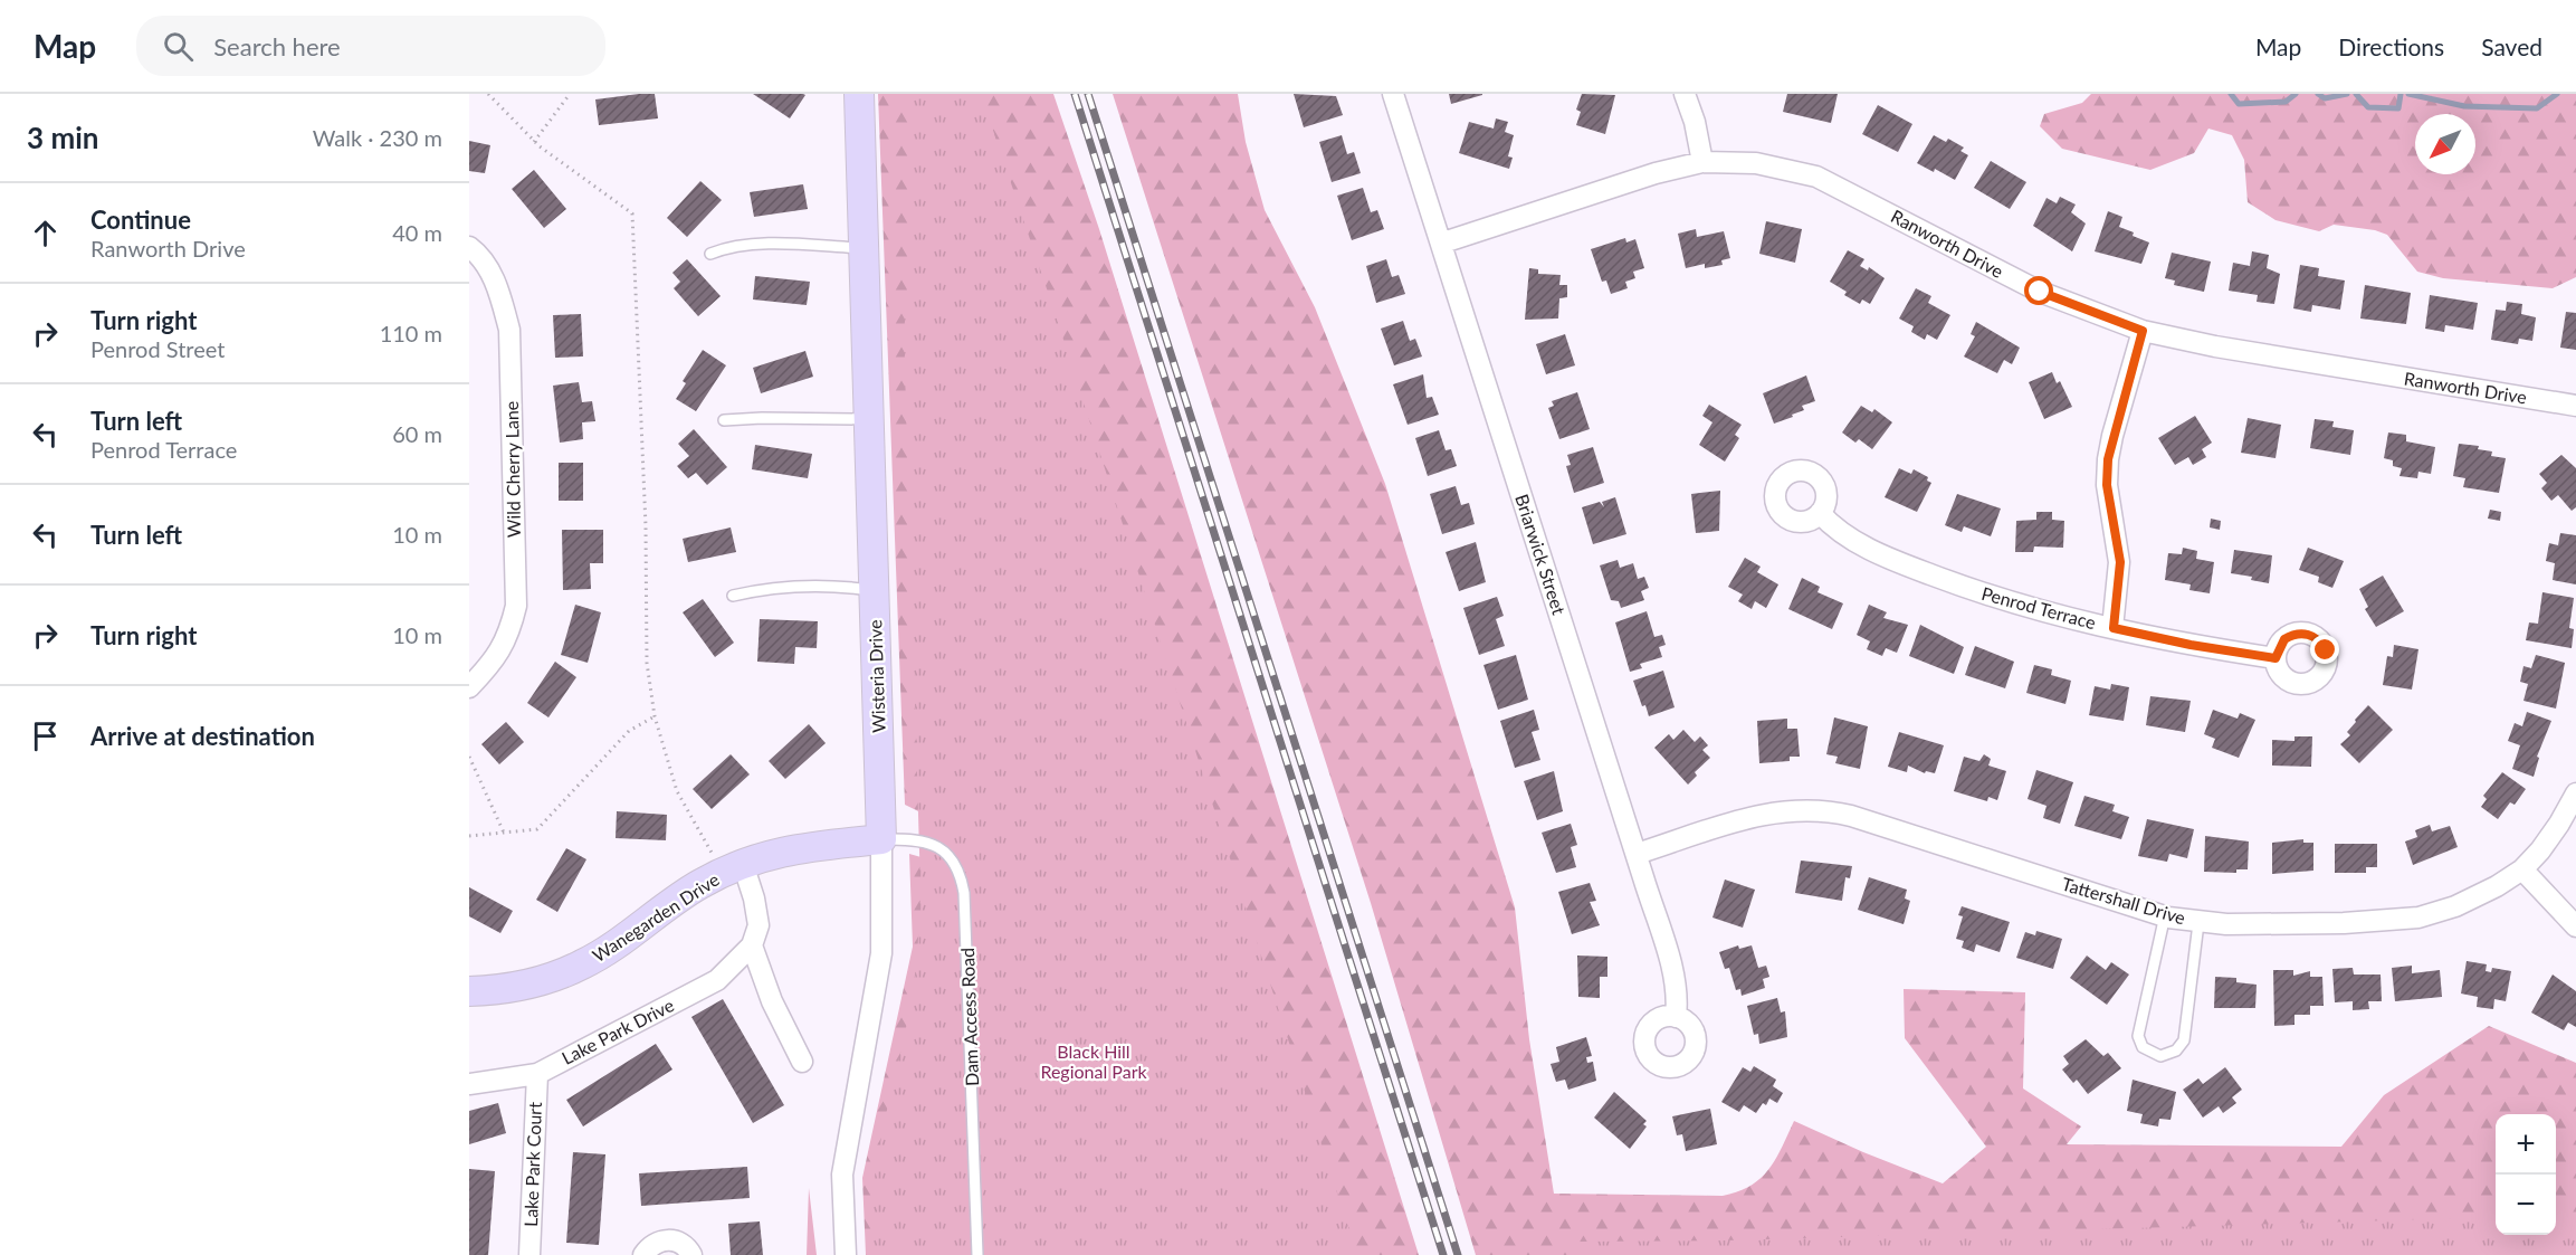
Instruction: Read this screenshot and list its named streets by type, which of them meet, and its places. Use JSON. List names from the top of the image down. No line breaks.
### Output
{"streets":{"street":["Ranworth Drive","Wild Cherry Lane","Briarwick Street","Penrod Terrace","Wisteria Drive","Tattershall Drive","Wanegarden Drive","Lake Park Drive","Lake Park Court"],"lane":["Dam Access Road"]},"crossings":[["Ranworth Drive","Briarwick Street"],["Briarwick Street","Tattershall Drive"],["Wisteria Drive","Wanegarden Drive"],["Wisteria Drive","Dam Access Road"],["Wanegarden Drive","Dam Access Road"],["Lake Park Drive","Lake Park Court"]],"parks":["Black Hill Regional Park"],"north":"bottom left","page":{"header":"Map","search":"Search here","nav":["Map","Directions","Saved"],"heading":["3 min","Walk · 230 m"],"list":[["Continue","Ranworth Drive","40 m"],["Turn right","Penrod Street","110 m"],["Turn left","Penrod Terrace","60 m"],["Turn left","10 m"],["Turn right","10 m"],"Arrive at destination"],"map_buttons":["+","−"]}}
